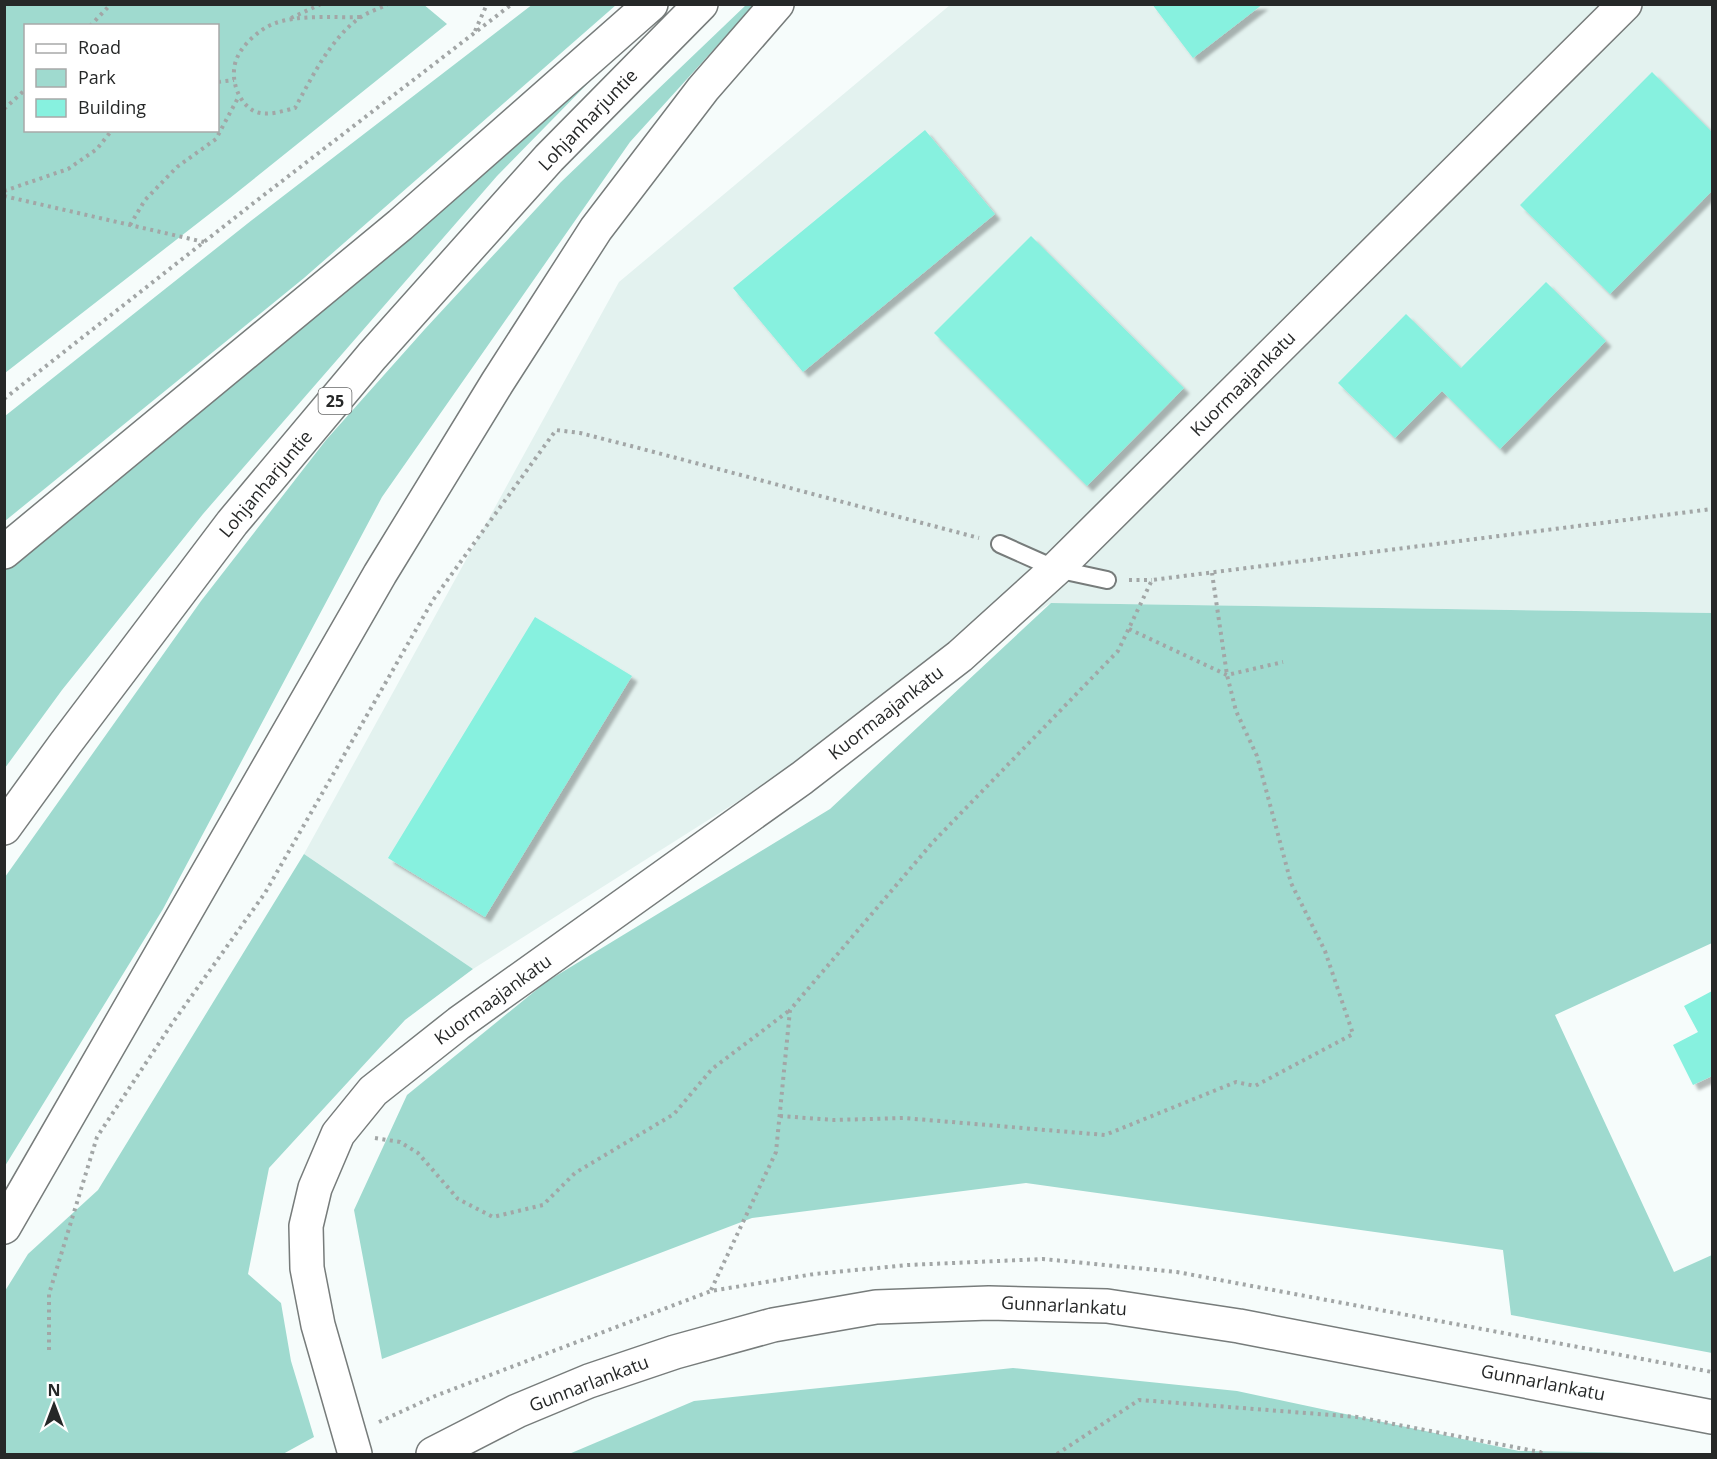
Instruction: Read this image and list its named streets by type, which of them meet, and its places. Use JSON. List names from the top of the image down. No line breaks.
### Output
{"streets":{"main road":["Lohjanharjuntie","Kuormaajankatu","25","Gunnarlankatu"]},"legend":["Road","Park","Building"],"north":"top"}
